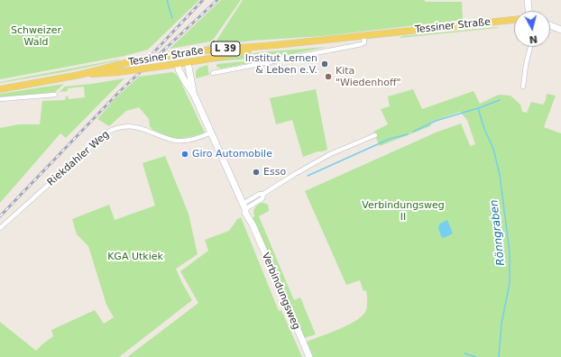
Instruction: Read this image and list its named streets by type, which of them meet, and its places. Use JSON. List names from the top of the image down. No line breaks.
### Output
{"streets":{"main road":["Tessiner Straße","L 39","Verbindungsweg"],"street":["Riekdahler Weg"]},"crossings":[["Tessiner Straße","Verbindungsweg"],["Riekdahler Weg","Verbindungsweg"]],"water":["Rönngraben"],"parks":["Schweizer Wald","Verbindungsweg II","KGA Utkiek"],"places":["Institut Lernen & Leben e.V.","Kita \"Wiedenhoff\"","Giro Automobile","Esso"],"north":"bottom"}
